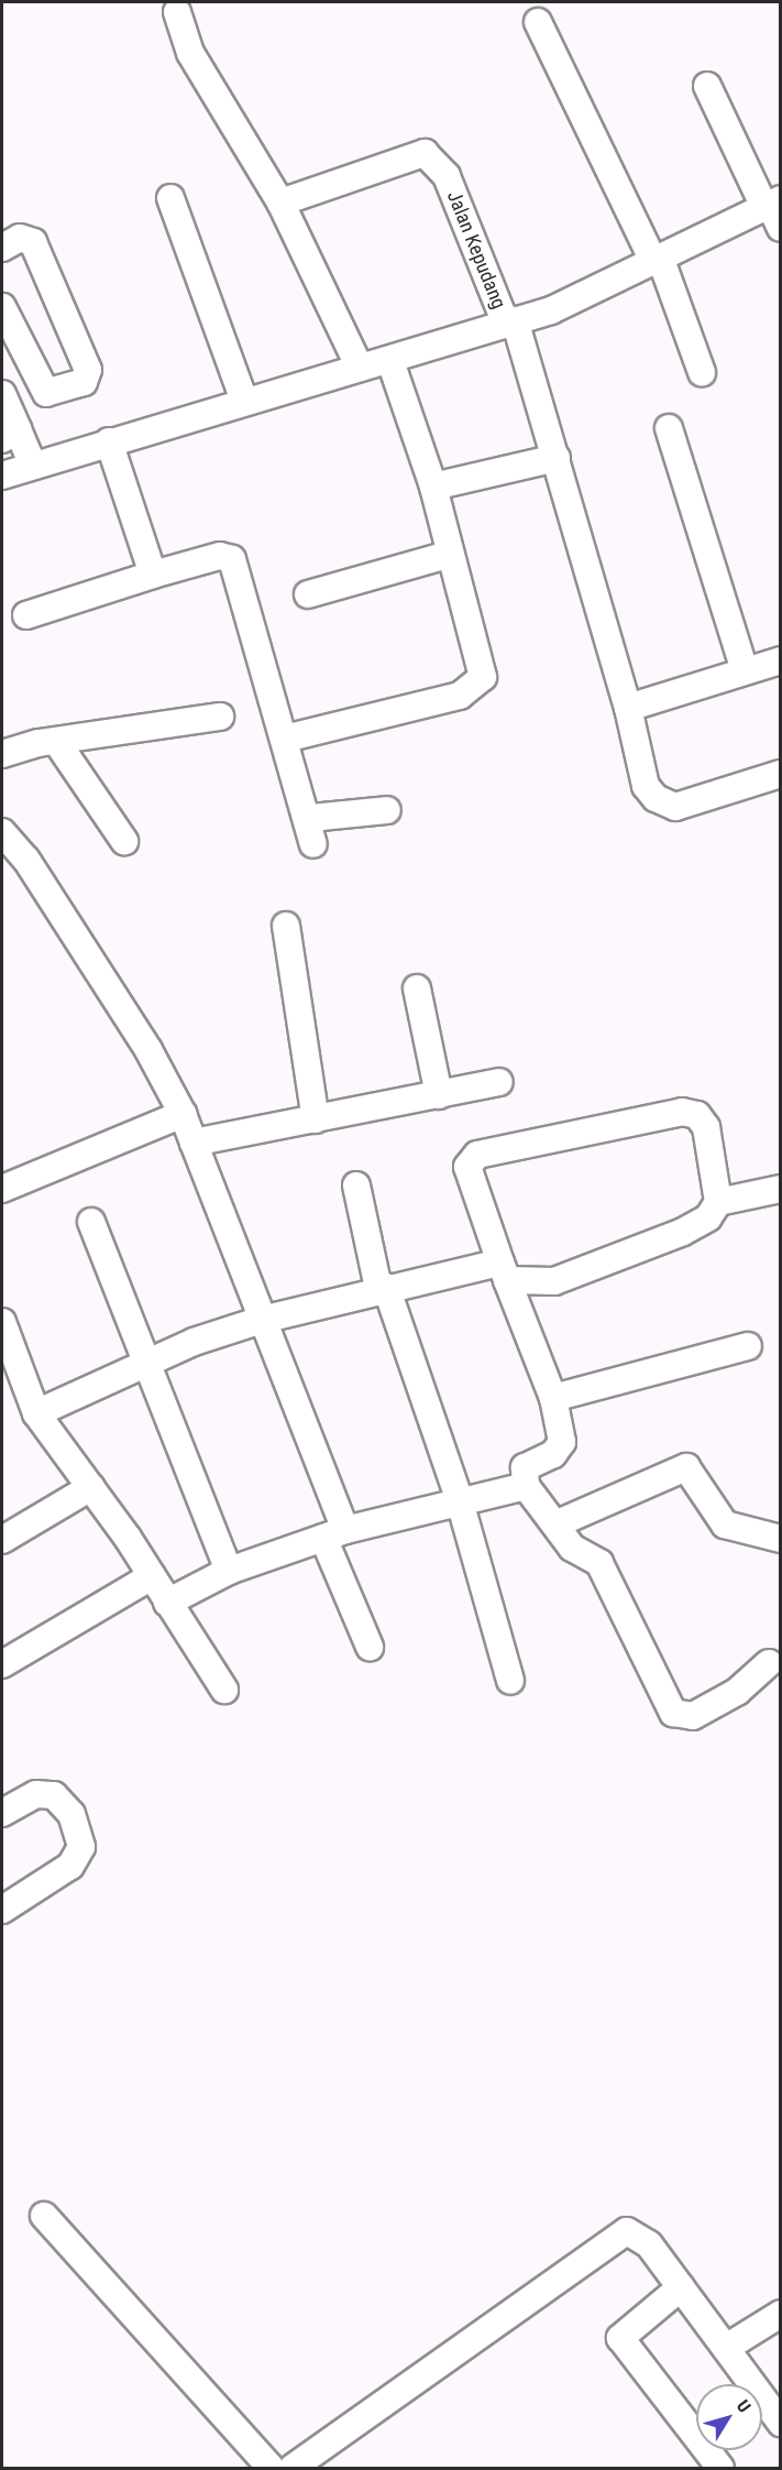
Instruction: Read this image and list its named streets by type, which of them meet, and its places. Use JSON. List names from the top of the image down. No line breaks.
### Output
{"streets":{"street":["Jalan Kepudang"]},"north":"top right"}
